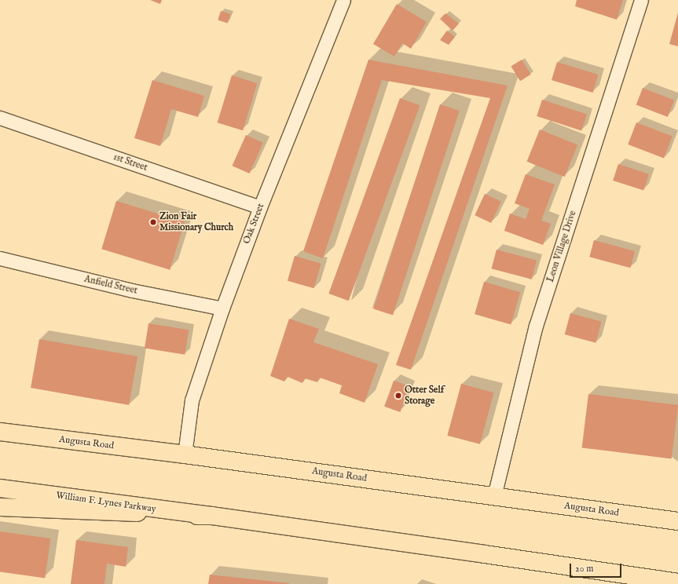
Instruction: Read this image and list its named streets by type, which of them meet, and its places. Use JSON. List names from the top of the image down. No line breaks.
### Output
{"streets":{"highway":["Augusta Road","William F. Lynes Parkway"],"street":["1st Street","Oak Street","Leon Village Drive","Anfield Street"]},"crossings":[["1st Street","Oak Street"],["Oak Street","Anfield Street"],["Oak Street","Augusta Road"],["Leon Village Drive","Augusta Road"]],"places":["Zion Fair Missionary Church","Otter Self Storage"],"scale_bar":"20 m"}
